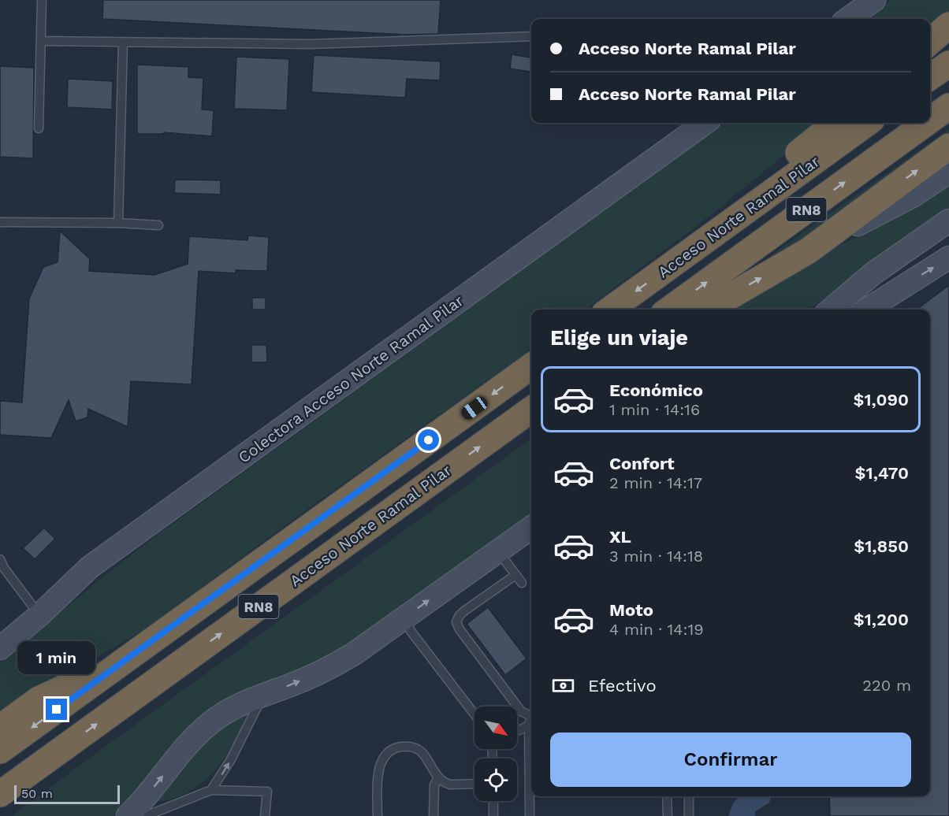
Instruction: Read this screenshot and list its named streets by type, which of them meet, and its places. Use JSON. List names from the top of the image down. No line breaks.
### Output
{"streets":{"highway":["RN8","Acceso Norte Ramal Pilar"],"street":["Colectora Acceso Norte Ramal Pilar"]},"scale_bar":"50 m","north":"bottom right","page":{"banner":["Acceso Norte Ramal Pilar","Acceso Norte Ramal Pilar"],"heading":"Elige un viaje","list":[{"name":"Económico","note":"1 min · 14:16","value":"$1,090"},{"name":"Confort","note":"2 min · 14:17","value":"$1,470"},{"name":"XL","note":"3 min · 14:18","value":"$1,850"},{"name":"Moto","note":"4 min · 14:19","value":"$1,200"}],"bubble":"1 min","pay":["Efectivo","220 m"],"buttons":"Confirmar","scale":"50 m"}}
